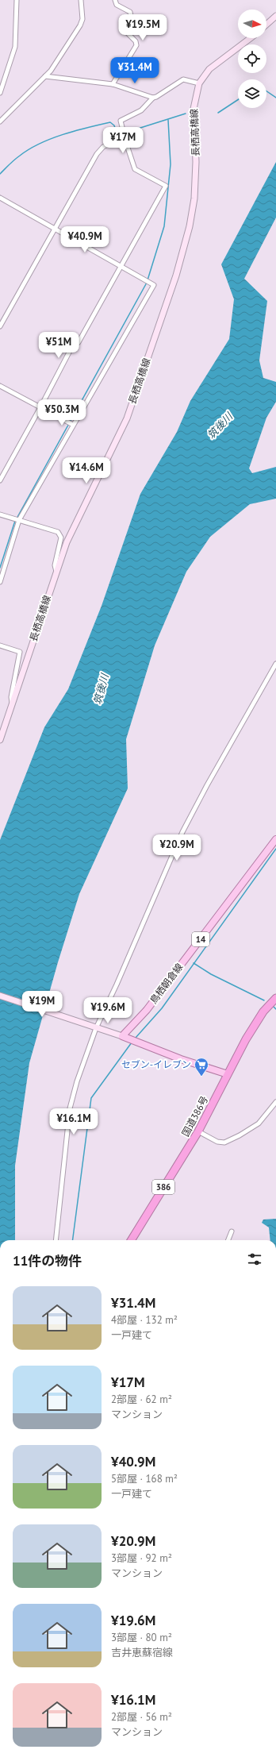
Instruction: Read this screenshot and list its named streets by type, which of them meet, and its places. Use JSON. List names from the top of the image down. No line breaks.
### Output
{"streets":{"highway":["国道386号","386"],"main road":["長栖高橋線","14","鳥栖朝倉線"]},"water":["筑後川"],"places":{"supermarket":["セブン-イレブン"]},"north":"right","page":{"price":["¥19.5M","¥31.4M","¥17M","¥40.9M","¥51M","¥50.3M","¥14.6M","¥20.9M","¥19M","¥19.6M","¥16.1M"],"heading":"11件の物件","list":[{"name":"¥31.4M","note":"4部屋 · 132 m² · 一戸建て"},{"name":"¥17M","note":"2部屋 · 62 m² · マンション"},{"name":"¥40.9M","note":"5部屋 · 168 m² · 一戸建て"},{"name":"¥20.9M","note":"3部屋 · 92 m² · マンション"},{"name":"¥19.6M","note":"3部屋 · 80 m² · 吉井恵蘇宿線"},{"name":"¥16.1M","note":"2部屋 · 56 m² · マンション"}]}}
